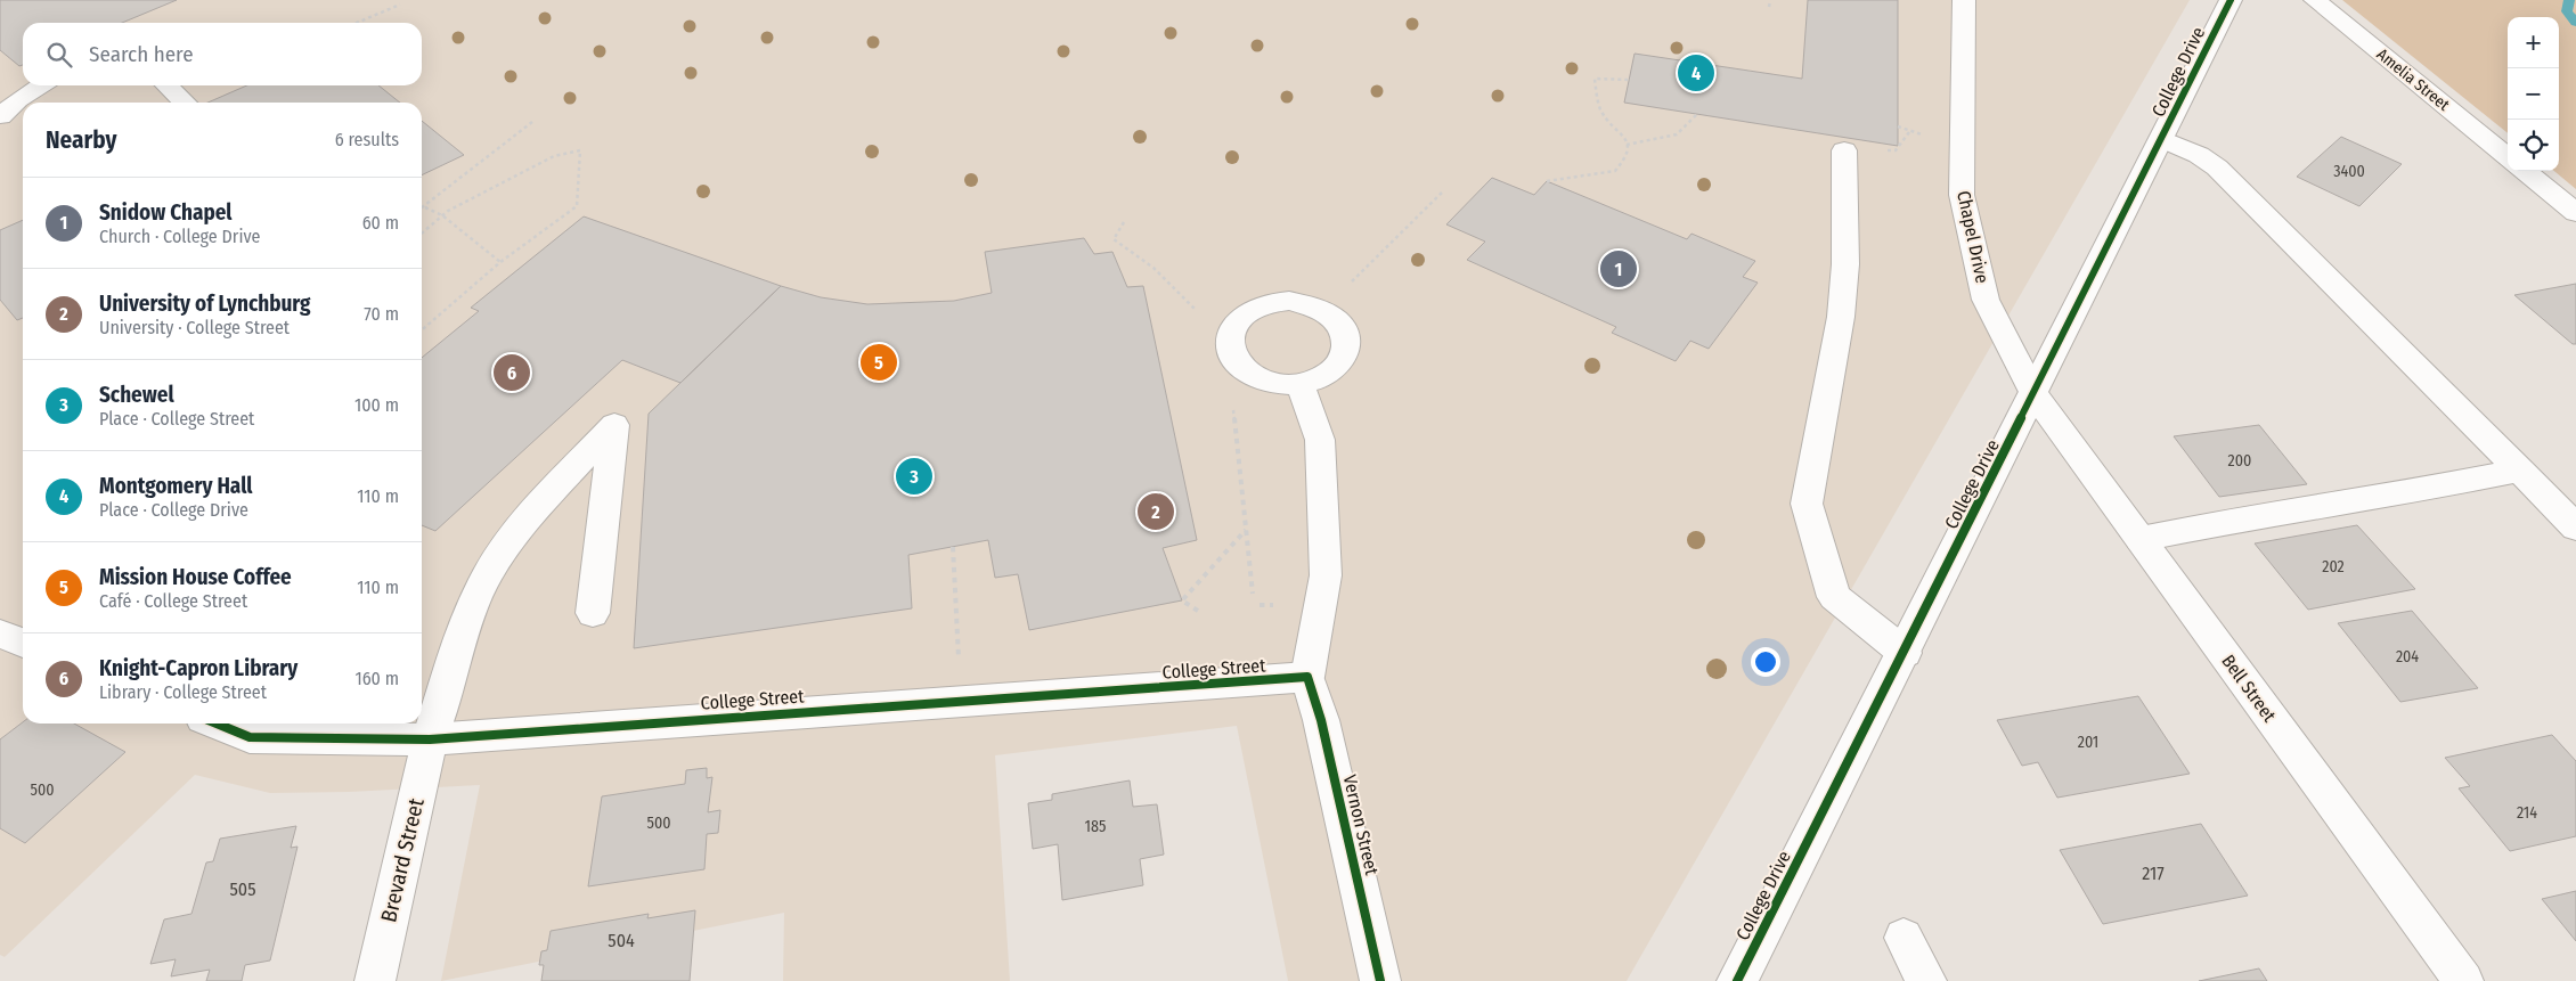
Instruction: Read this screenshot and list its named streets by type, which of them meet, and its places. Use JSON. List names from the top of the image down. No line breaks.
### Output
{"streets":{"street":["College Drive","Amelia Street","Chapel Drive","College Street","Bell Street","Vernon Street","Brevard Street"]},"crossings":[["College Drive","Chapel Drive"],["College Drive","Bell Street"],["Chapel Drive","Bell Street"],["College Street","Vernon Street"],["College Street","Brevard Street"]],"house_numbers":["3400","200","202","204","201","500","214","500","185","217","505","504"],"page":{"map_buttons":["+","−"],"search":"Search here","pins":["4","1","5","6","3","2"],"heading":["Nearby","6 results"],"list":[{"mark":"1","name":"Snidow Chapel","note":"Church · College Drive","value":"60 m"},{"mark":"2","name":"University of Lynchburg","note":"University · College Street","value":"70 m"},{"mark":"3","name":"Schewel","note":"Place · College Street","value":"100 m"},{"mark":"4","name":"Montgomery Hall","note":"Place · College Drive","value":"110 m"},{"mark":"5","name":"Mission House Coffee","note":"Café · College Street","value":"110 m"},{"mark":"6","name":"Knight-Capron Library","note":"Library · College Street","value":"160 m"}]}}
